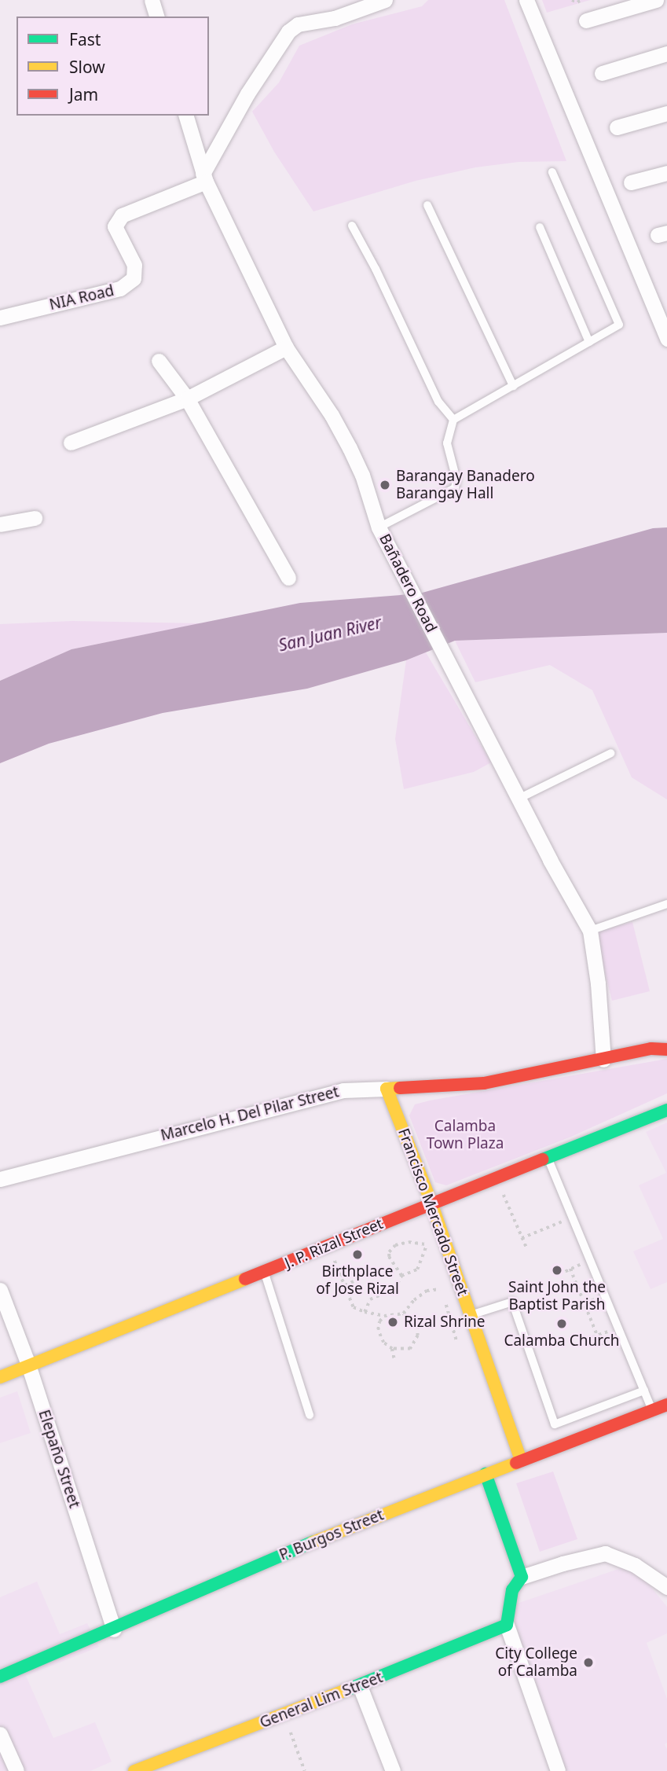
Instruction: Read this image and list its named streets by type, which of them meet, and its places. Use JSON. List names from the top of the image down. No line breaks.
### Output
{"streets":{"main road":["Marcelo H. Del Pilar Street","Francisco Mercado Street","J. P. Rizal Street","P. Burgos Street","General Lim Street"],"street":["NIA Road","Bañadero Road","Elepaño Street"]},"crossings":[["NIA Road","Bañadero Road"],["Bañadero Road","Marcelo H. Del Pilar Street"],["Marcelo H. Del Pilar Street","Francisco Mercado Street"],["Francisco Mercado Street","J. P. Rizal Street"],["Francisco Mercado Street","P. Burgos Street"],["J. P. Rizal Street","Elepaño Street"],["Elepaño Street","P. Burgos Street"]],"water":["San Juan River"],"parks":["Calamba Town Plaza"],"places":["Barangay Banadero Barangay Hall","Birthplace of Jose Rizal","Saint John the Baptist Parish","Rizal Shrine","Calamba Church","City College of Calamba"],"legend":["Fast","Slow","Jam"]}
